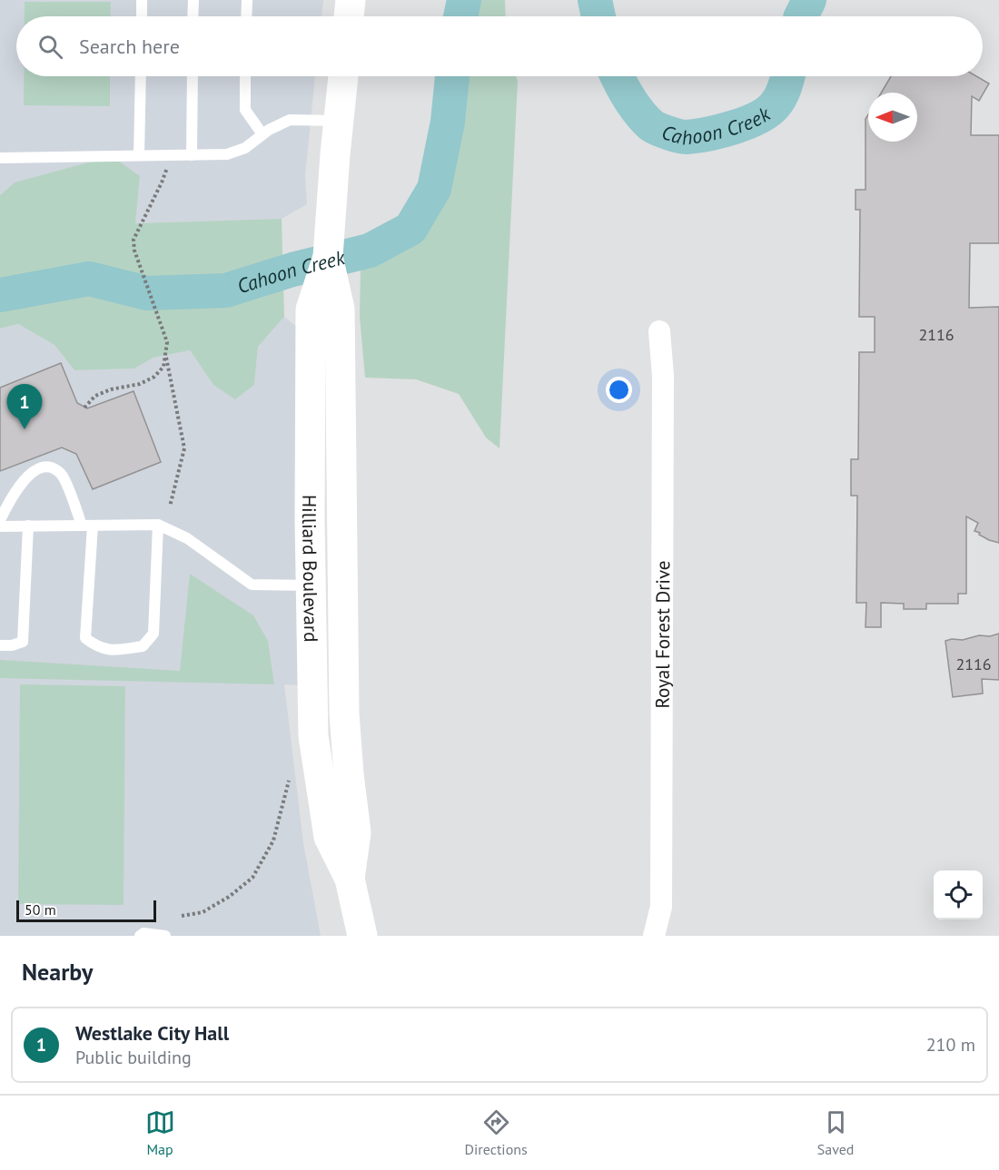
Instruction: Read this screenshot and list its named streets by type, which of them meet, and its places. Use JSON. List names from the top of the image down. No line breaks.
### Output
{"streets":{"main road":["Hilliard Boulevard"],"street":["Royal Forest Drive"]},"water":["Cahoon Creek"],"house_numbers":["2116","2116"],"scale_bar":"50 m","north":"left","page":{"search":"Search here","pins":"1","scale":"50 m","heading":"Nearby","list":[{"mark":"1","name":"Westlake City Hall","note":"Public building","value":"210 m"}],"nav":["Map","Directions","Saved"]}}
